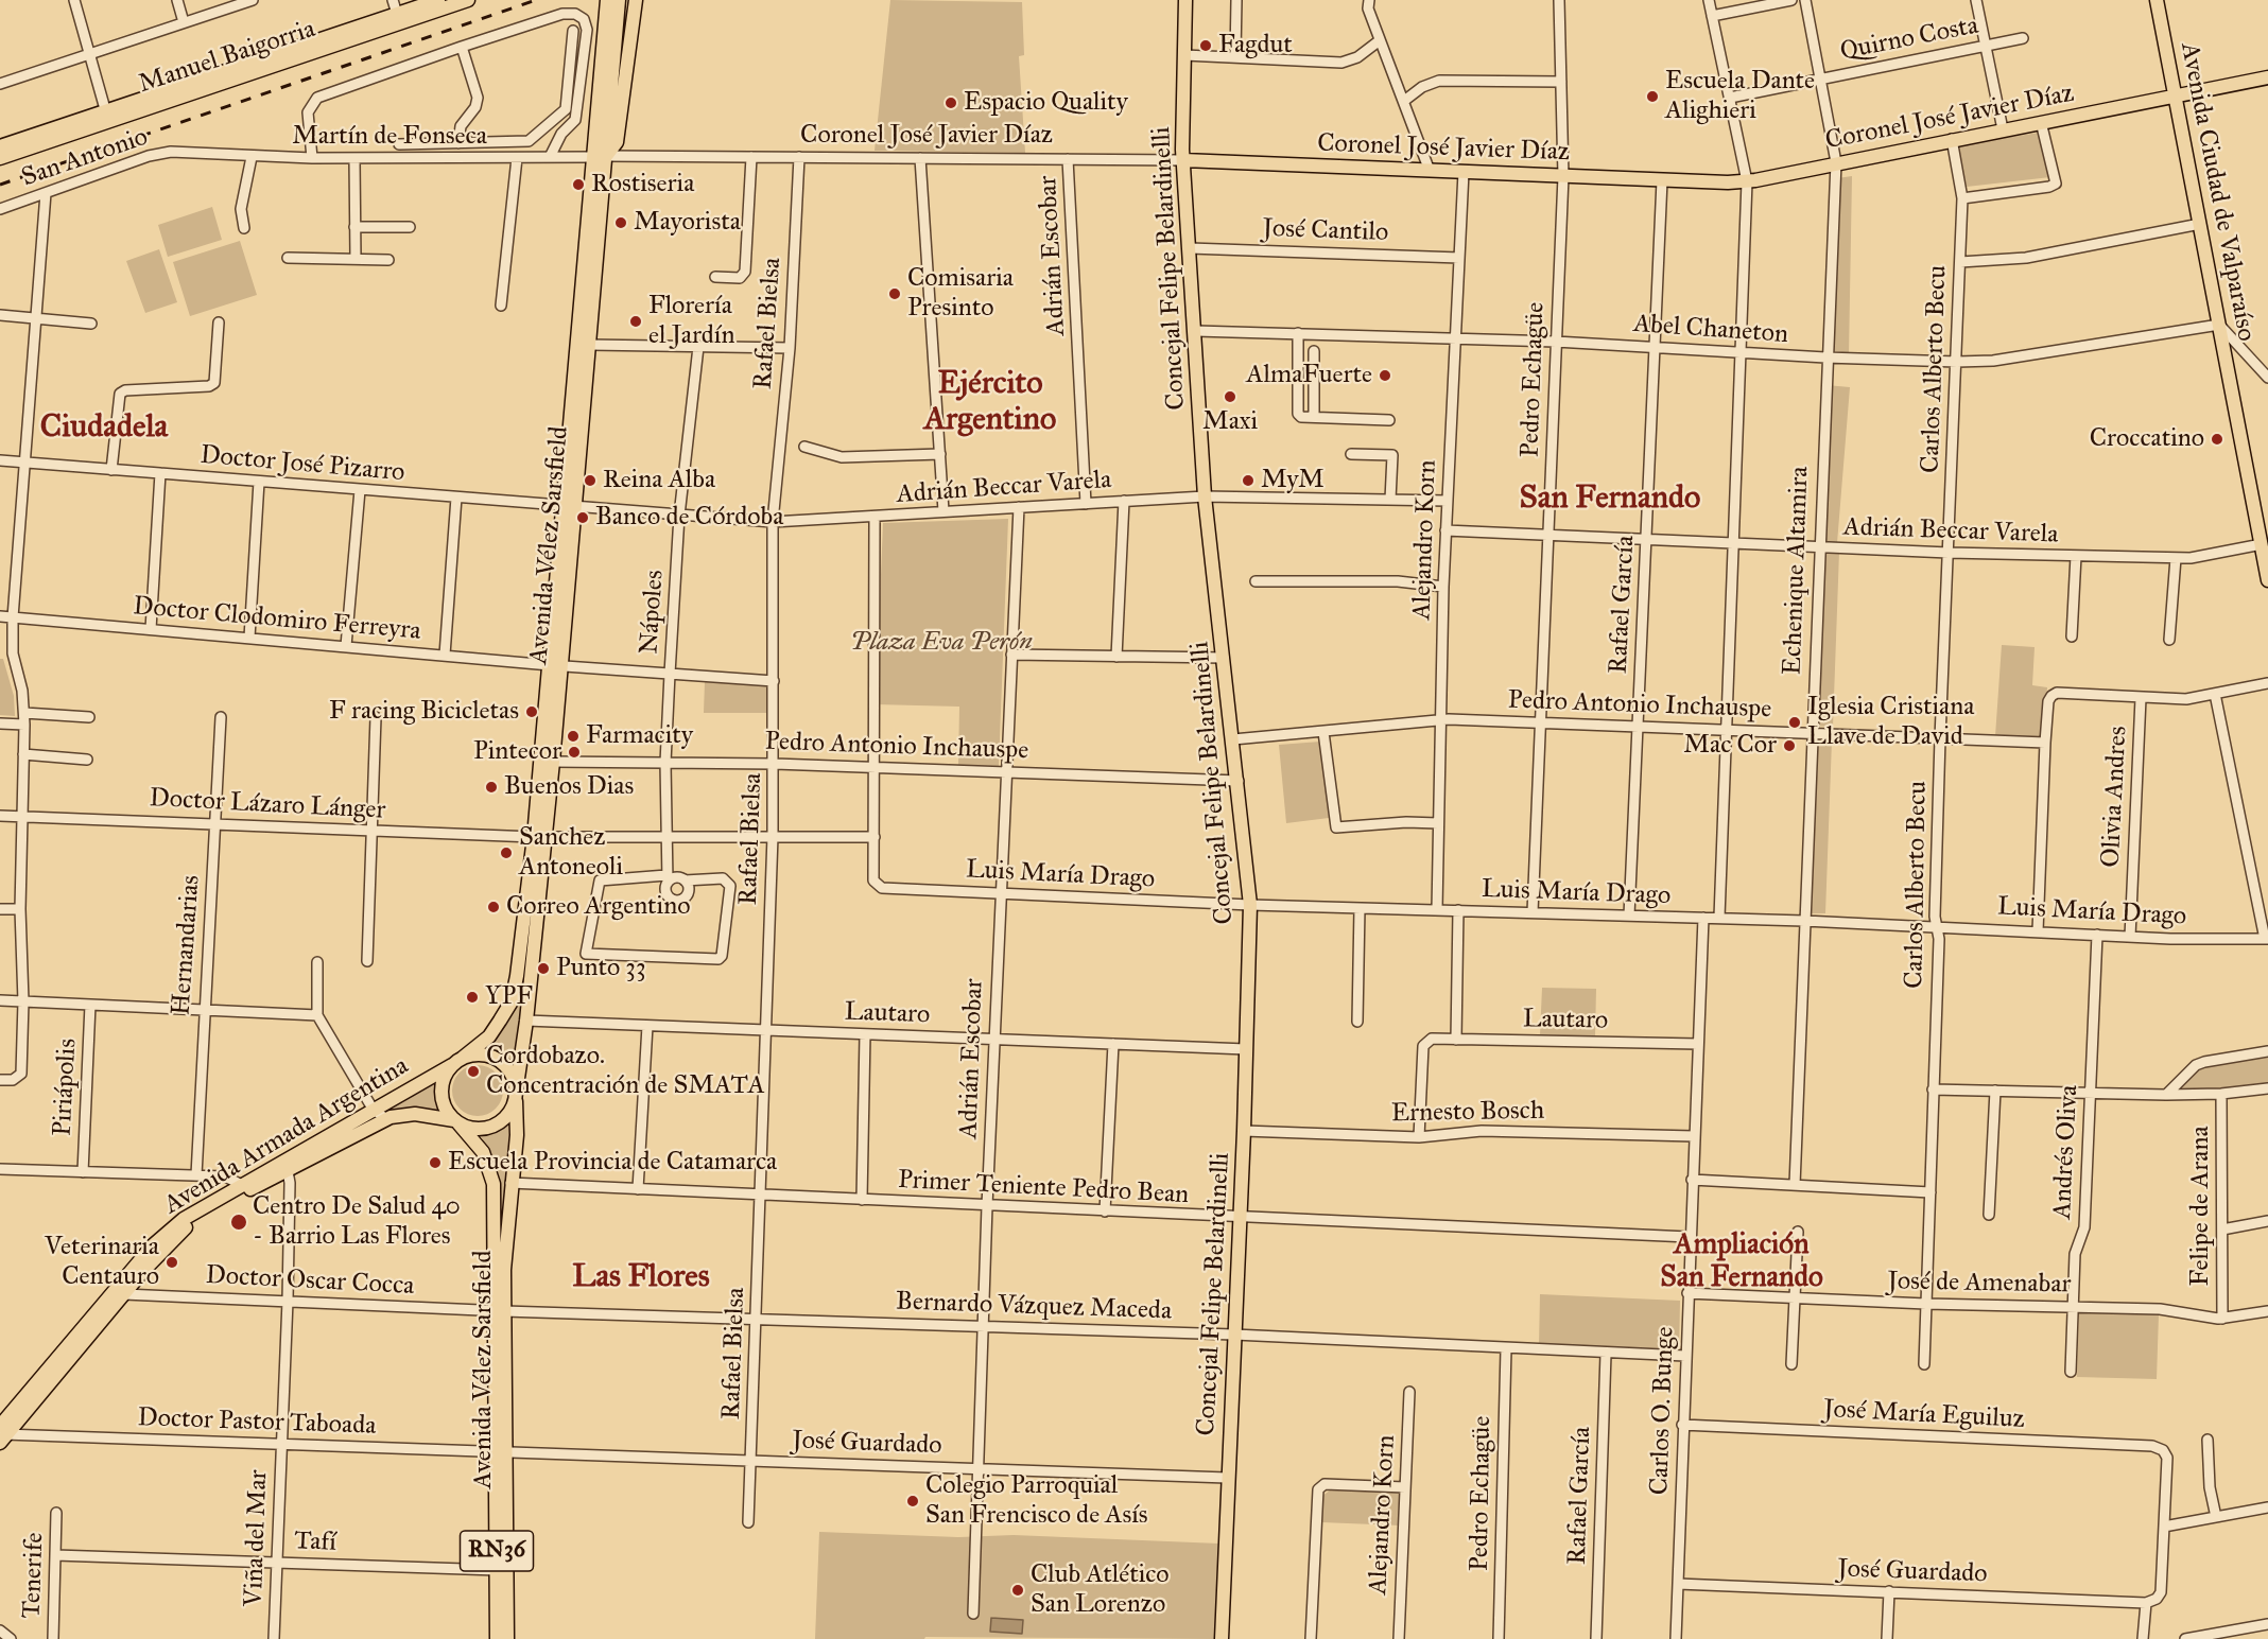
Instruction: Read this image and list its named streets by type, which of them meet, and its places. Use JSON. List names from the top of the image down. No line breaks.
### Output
{"streets":{"main road":["Manuel Baigorria","Coronel José Javier Díaz","Avenida Ciudad de Valparaíso","Concejal Felipe Belardinelli","Avenida Vélez Sarsfield","Avenida Armada Argentina","RN36"],"street":["Quirno Costa","Martín de Fonseca","San Antonio","José Cantilo","Adrián Escobar","Rafael Bielsa","Abel Chaneton","Carlos Alberto Becu","Pedro Echagüe","Doctor José Pizarro","Adrián Beccar Varela","Alejandro Korn","Echenique Altamira","Rafael García","Nápoles","Doctor Clodomiro Ferreyra","Pedro Antonio Inchauspe","Olivia Andres","Doctor Lázaro Lánger","Luis María Drago","Hernandarias","Lautaro","Piriápolis","Ernesto Bosch","Andrés Oliva","Primer Teniente Pedro Bean","Felipe de Arana","Doctor Oscar Cocca","José de Amenabar","Bernardo Vázquez Maceda","Carlos O. Bunge","José María Eguiluz","Doctor Pastor Taboada","José Guardado","Viña del Mar","Tafí","Tenerife"]},"crossings":[["Quirno Costa","Echenique Altamira"],["Coronel José Javier Díaz","Martín de Fonseca"],["Coronel José Javier Díaz","Avenida Ciudad de Valparaíso"],["Coronel José Javier Díaz","Adrián Escobar"],["Coronel José Javier Díaz","Concejal Felipe Belardinelli"],["Coronel José Javier Díaz","Rafael Bielsa"],["Coronel José Javier Díaz","Carlos Alberto Becu"],["Coronel José Javier Díaz","Pedro Echagüe"],["Coronel José Javier Díaz","Alejandro Korn"],["Coronel José Javier Díaz","Avenida Vélez Sarsfield"],["Coronel José Javier Díaz","Echenique Altamira"],["Coronel José Javier Díaz","Rafael García"],["Martín de Fonseca","San Antonio"],["Martín de Fonseca","Avenida Vélez Sarsfield"],["Avenida Ciudad de Valparaíso","Abel Chaneton"],["Avenida Ciudad de Valparaíso","Adrián Beccar Varela"],["José Cantilo","Concejal Felipe Belardinelli"],["José Cantilo","Alejandro Korn"],["Adrián Escobar","Adrián Beccar Varela"],["Adrián Escobar","Pedro Antonio Inchauspe"],["Adrián Escobar","Luis María Drago"],["Adrián Escobar","Lautaro"],["Adrián Escobar","Primer Teniente Pedro Bean"],["Adrián Escobar","Bernardo Vázquez Maceda"],["Adrián Escobar","José Guardado"],["Concejal Felipe Belardinelli","Abel Chaneton"],["Concejal Felipe Belardinelli","Adrián Beccar Varela"],["Concejal Felipe Belardinelli","Pedro Antonio Inchauspe"],["Concejal Felipe Belardinelli","Luis María Drago"],["Concejal Felipe Belardinelli","Lautaro"],["Concejal Felipe Belardinelli","Ernesto Bosch"],["Concejal Felipe Belardinelli","Primer Teniente Pedro Bean"],["Concejal Felipe Belardinelli","Bernardo Vázquez Maceda"],["Concejal Felipe Belardinelli","José Guardado"],["Rafael Bielsa","Adrián Beccar Varela"],["Rafael Bielsa","Doctor Clodomiro Ferreyra"],["Rafael Bielsa","Pedro Antonio Inchauspe"],["Rafael Bielsa","Lautaro"],["Rafael Bielsa","Primer Teniente Pedro Bean"],["Rafael Bielsa","Bernardo Vázquez Maceda"],["Rafael Bielsa","José Guardado"],["Abel Chaneton","Carlos Alberto Becu"],["Abel Chaneton","Pedro Echagüe"],["Abel Chaneton","Alejandro Korn"],["Abel Chaneton","Echenique Altamira"],["Abel Chaneton","Rafael García"],["Carlos Alberto Becu","Adrián Beccar Varela"],["Carlos Alberto Becu","Pedro Antonio Inchauspe"],["Carlos Alberto Becu","Luis María Drago"],["Carlos Alberto Becu","José de Amenabar"],["Pedro Echagüe","Adrián Beccar Varela"],["Pedro Echagüe","Pedro Antonio Inchauspe"],["Pedro Echagüe","Luis María Drago"],["Pedro Echagüe","Bernardo Vázquez Maceda"],["Doctor José Pizarro","Adrián Beccar Varela"],["Doctor José Pizarro","Avenida Vélez Sarsfield"],["Adrián Beccar Varela","Alejandro Korn"],["Adrián Beccar Varela","Avenida Vélez Sarsfield"],["Adrián Beccar Varela","Echenique Altamira"],["Adrián Beccar Varela","Rafael García"],["Adrián Beccar Varela","Nápoles"],["Alejandro Korn","Pedro Antonio Inchauspe"],["Alejandro Korn","Luis María Drago"],["Avenida Vélez Sarsfield","Doctor Clodomiro Ferreyra"],["Avenida Vélez Sarsfield","Pedro Antonio Inchauspe"],["Avenida Vélez Sarsfield","Doctor Lázaro Lánger"],["Avenida Vélez Sarsfield","Lautaro"],["Avenida Vélez Sarsfield","Avenida Armada Argentina"],["Avenida Vélez Sarsfield","Primer Teniente Pedro Bean"],["Avenida Vélez Sarsfield","Doctor Oscar Cocca"],["Avenida Vélez Sarsfield","Bernardo Vázquez Maceda"],["Avenida Vélez Sarsfield","Doctor Pastor Taboada"],["Avenida Vélez Sarsfield","José Guardado"],["Avenida Vélez Sarsfield","Tafí"],["Avenida Vélez Sarsfield","RN36"],["Echenique Altamira","Pedro Antonio Inchauspe"],["Echenique Altamira","Luis María Drago"],["Rafael García","Pedro Antonio Inchauspe"],["Rafael García","Luis María Drago"],["Rafael García","Bernardo Vázquez Maceda"],["Nápoles","Doctor Clodomiro Ferreyra"],["Nápoles","Pedro Antonio Inchauspe"],["Olivia Andres","Luis María Drago"],["Doctor Lázaro Lánger","Hernandarias"],["Luis María Drago","Andrés Oliva"],["Luis María Drago","Carlos O. Bunge"],["Lautaro","Ernesto Bosch"],["Lautaro","Carlos O. Bunge"],["Ernesto Bosch","Carlos O. Bunge"],["Avenida Armada Argentina","Doctor Oscar Cocca"],["Avenida Armada Argentina","Doctor Pastor Taboada"],["Avenida Armada Argentina","Viña del Mar"],["Avenida Armada Argentina","RN36"],["Andrés Oliva","José de Amenabar"],["Primer Teniente Pedro Bean","Carlos O. Bunge"],["Felipe de Arana","José de Amenabar"],["Doctor Oscar Cocca","Bernardo Vázquez Maceda"],["Doctor Oscar Cocca","Viña del Mar"],["José de Amenabar","Carlos O. Bunge"],["Bernardo Vázquez Maceda","Carlos O. Bunge"],["Carlos O. Bunge","José María Eguiluz"],["Carlos O. Bunge","José Guardado"],["Doctor Pastor Taboada","José Guardado"],["Doctor Pastor Taboada","Viña del Mar"],["Viña del Mar","Tafí"],["Tafí","Tenerife"]],"districts":["Ejército Argentino","Ciudadela","San Fernando","Ampliación San Fernando","Las Flores"],"parks":["Plaza Eva Perón"],"places":["Fagdut","Escuela Dante Alighieri","Espacio Quality","Rostiseria","Mayorista","Comisaria Presinto","Florería el Jardín","AlmaFuerte","Maxi","Croccatino","Reina Alba","MyM","Banco de Córdoba","F racing Bicicletas","Iglesia Cristiana Llave de David","Farmacity","Mac Cor","Pintecor","Buenos Dias","Sanchez Antoneoli","Correo Argentino","Punto 33","YPF","Cordobazo. Concentración de SMATA","Escuela Provincia de Catamarca","Centro De Salud 40 - Barrio Las Flores","Veterinaria Centauro","Colegio Parroquial San Frencisco de Asís","Club Atlético San Lorenzo"]}
